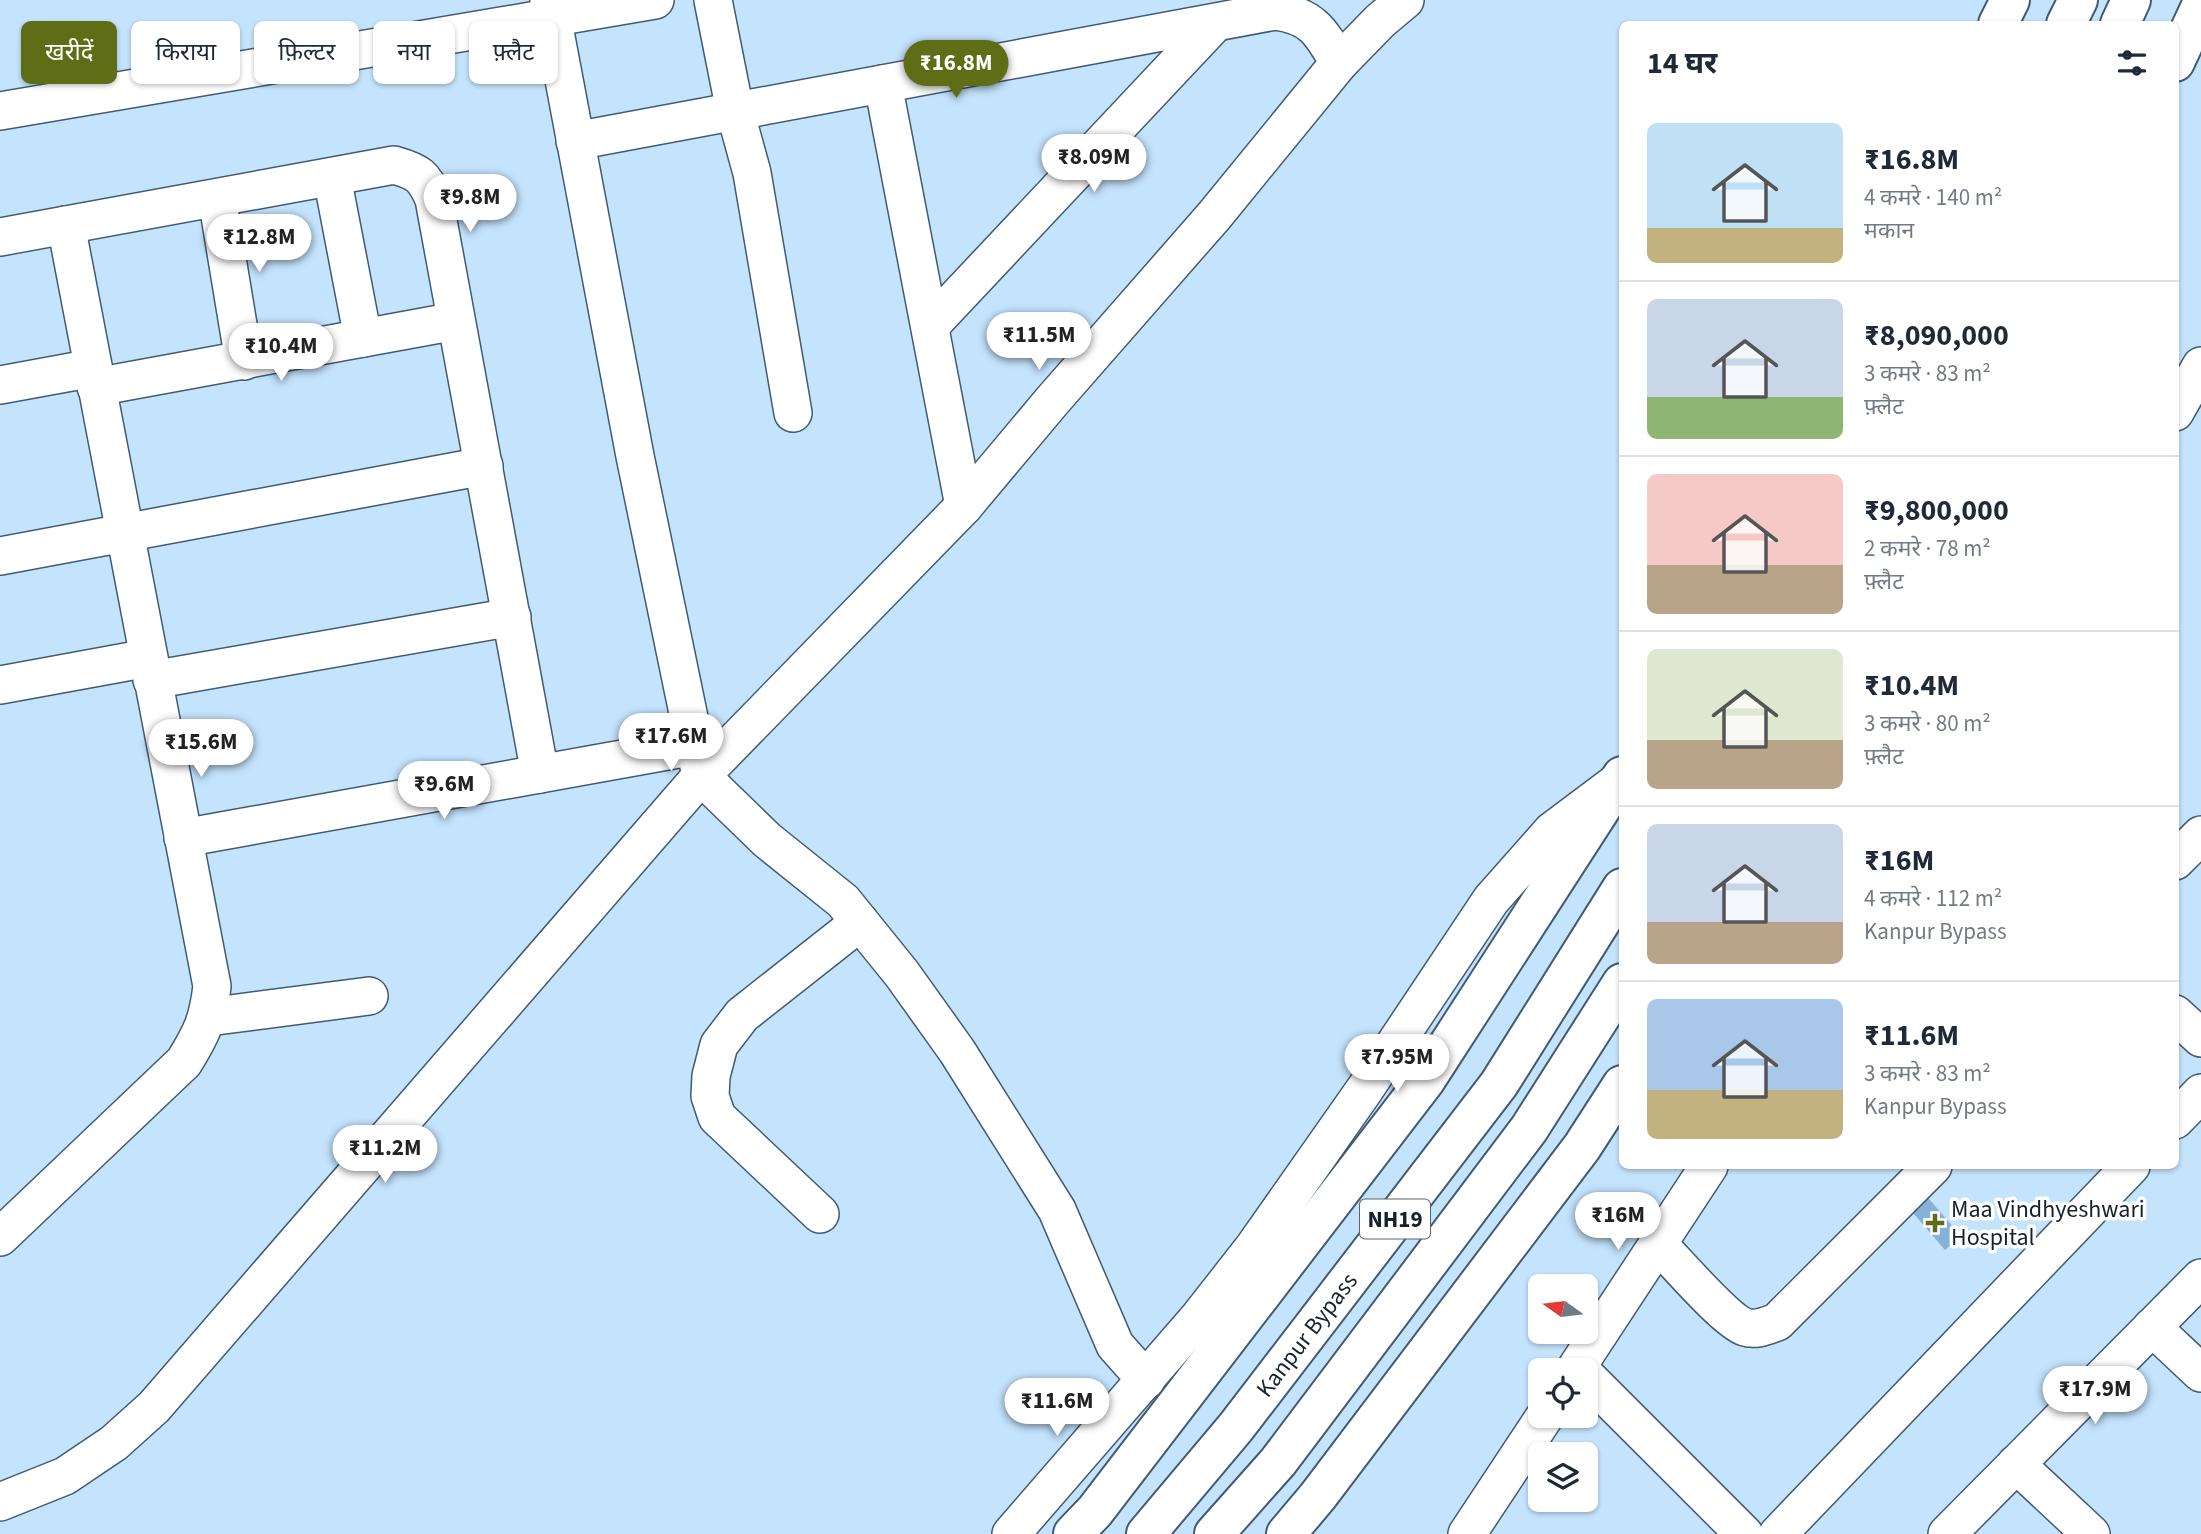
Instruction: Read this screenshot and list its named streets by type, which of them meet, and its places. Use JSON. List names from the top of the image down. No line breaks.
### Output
{"streets":{"main road":["NH19","Kanpur Bypass"]},"places":{"health":["Maa Vindhyeshwari Hospital"]},"north":"left","page":{"chip":["खरीदें","किराया","फ़िल्टर","नया","फ़्लैट"],"heading":"14 घर","price":["₹16.8M","₹8.09M","₹9.8M","₹12.8M","₹11.5M","₹10.4M","₹17.6M","₹15.6M","₹9.6M","₹7.95M","₹11.2M","₹16M","₹17.9M","₹11.6M"],"list":[{"name":"₹16.8M","note":"4 कमरे · 140 m² · मकान"},{"name":"₹8,090,000","note":"3 कमरे · 83 m² · फ़्लैट"},{"name":"₹9,800,000","note":"2 कमरे · 78 m² · फ़्लैट"},{"name":"₹10.4M","note":"3 कमरे · 80 m² · फ़्लैट"},{"name":"₹16M","note":"4 कमरे · 112 m² · Kanpur Bypass"},{"name":"₹11.6M","note":"3 कमरे · 83 m² · Kanpur Bypass"}]}}
